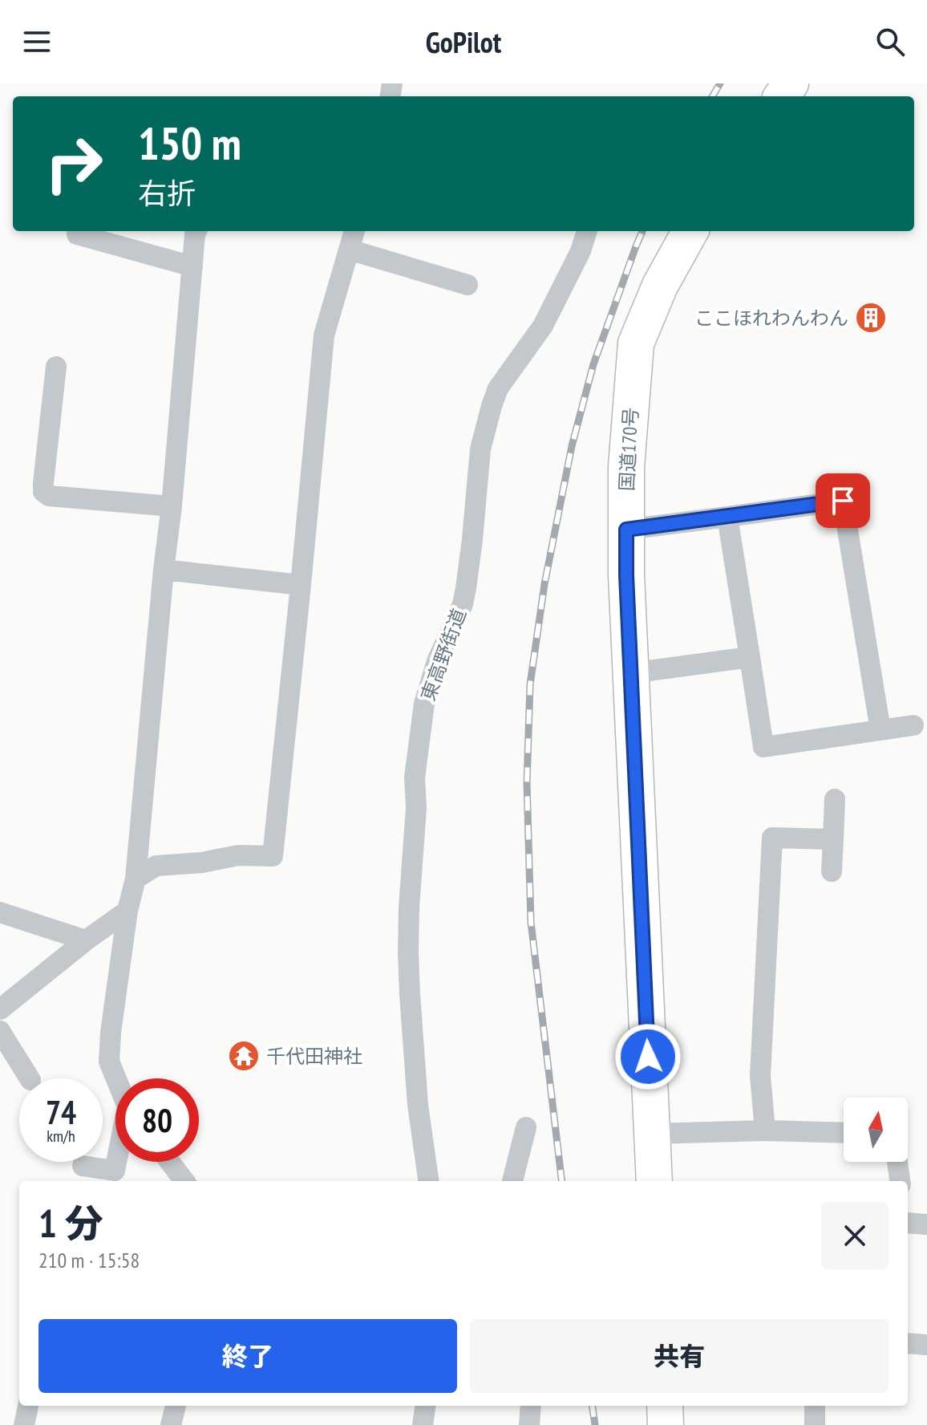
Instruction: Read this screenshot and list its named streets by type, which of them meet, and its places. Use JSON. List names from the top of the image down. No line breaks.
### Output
{"streets":{"highway":["国道170号"],"street":["東高野街道"]},"places":{"building":["ここほれわんわん"],"temple":["千代田神社"]},"north":"top","page":{"header":"GoPilot","turn":["150 m","右折"],"speed":"74 km/h","limit":"80","heading":["1 分","210 m · 15:58"],"buttons":["終了","共有"]}}
